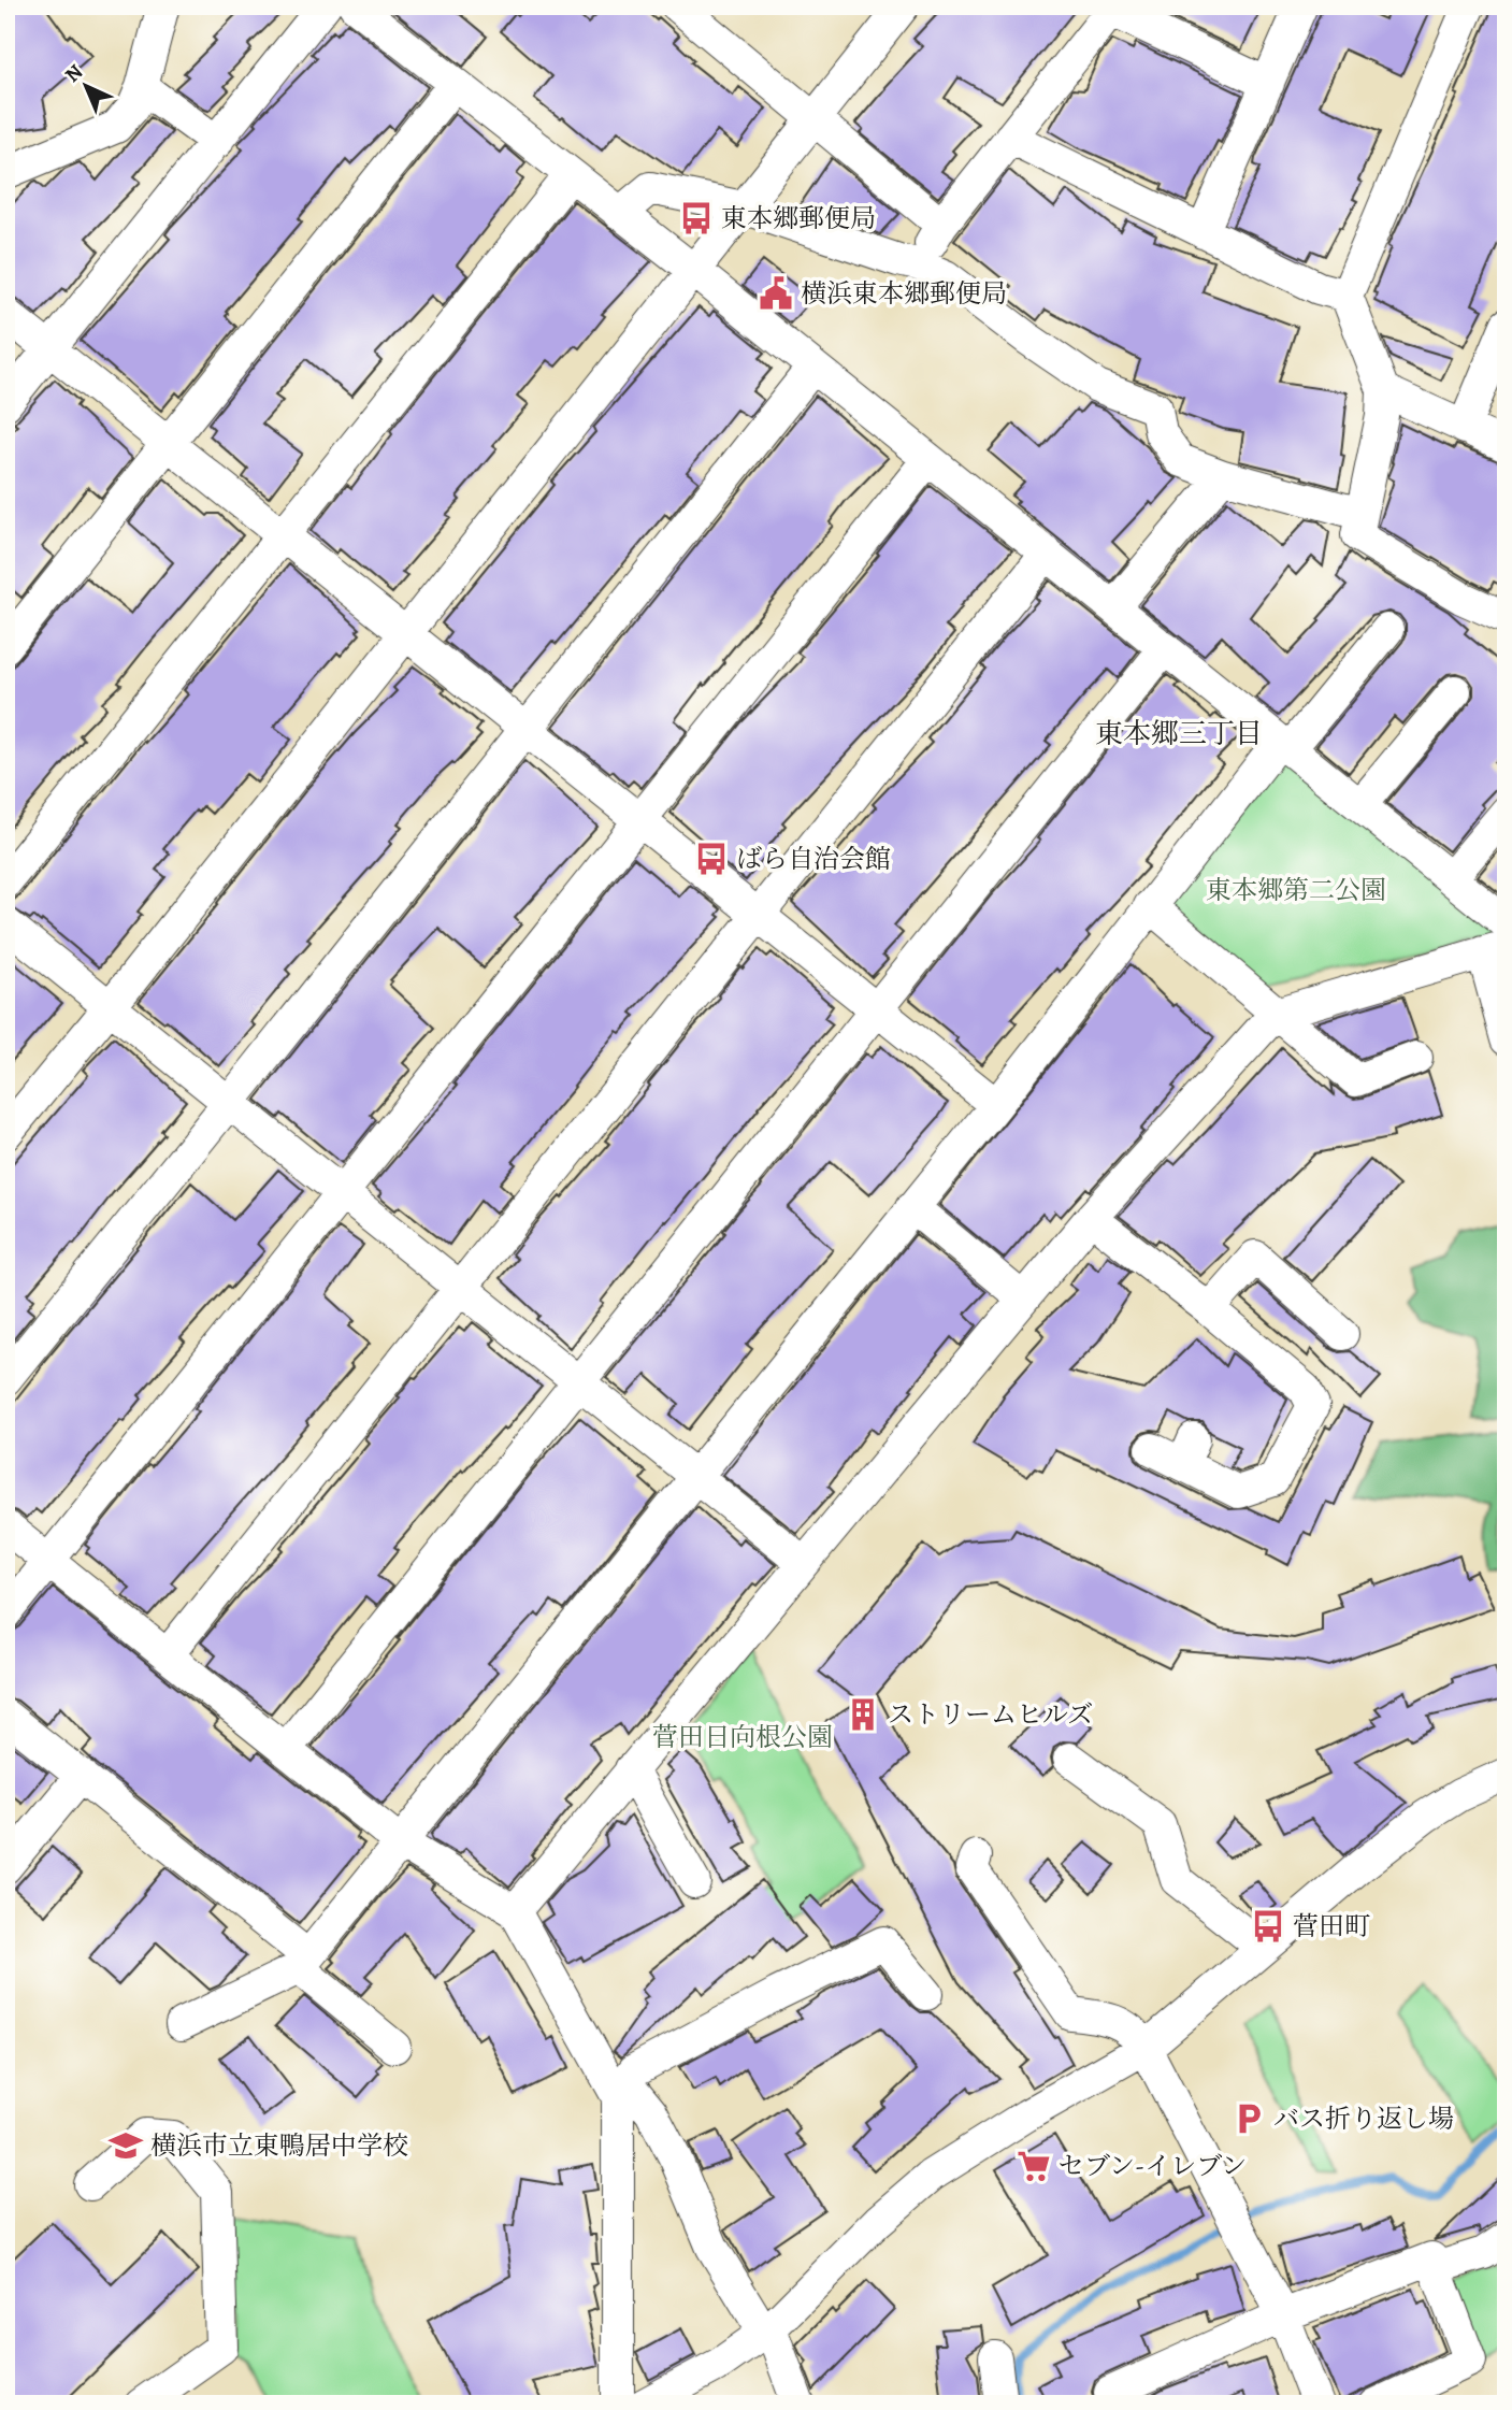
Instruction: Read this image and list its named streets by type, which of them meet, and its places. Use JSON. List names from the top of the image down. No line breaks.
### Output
{"districts":["東本郷三丁目"],"parks":["東本郷第二公園","菅田日向根公園"],"places":{"bus stop":["東本郷郵便局","ばら自治会館","菅田町"],"public building":["横浜東本郷郵便局"],"building":["ストリームヒルズ"],"parking":["バス折り返し場"],"school or university":["横浜市立東鴨居中学校"],"supermarket":["セブン-イレブン"]},"north":"top left"}
